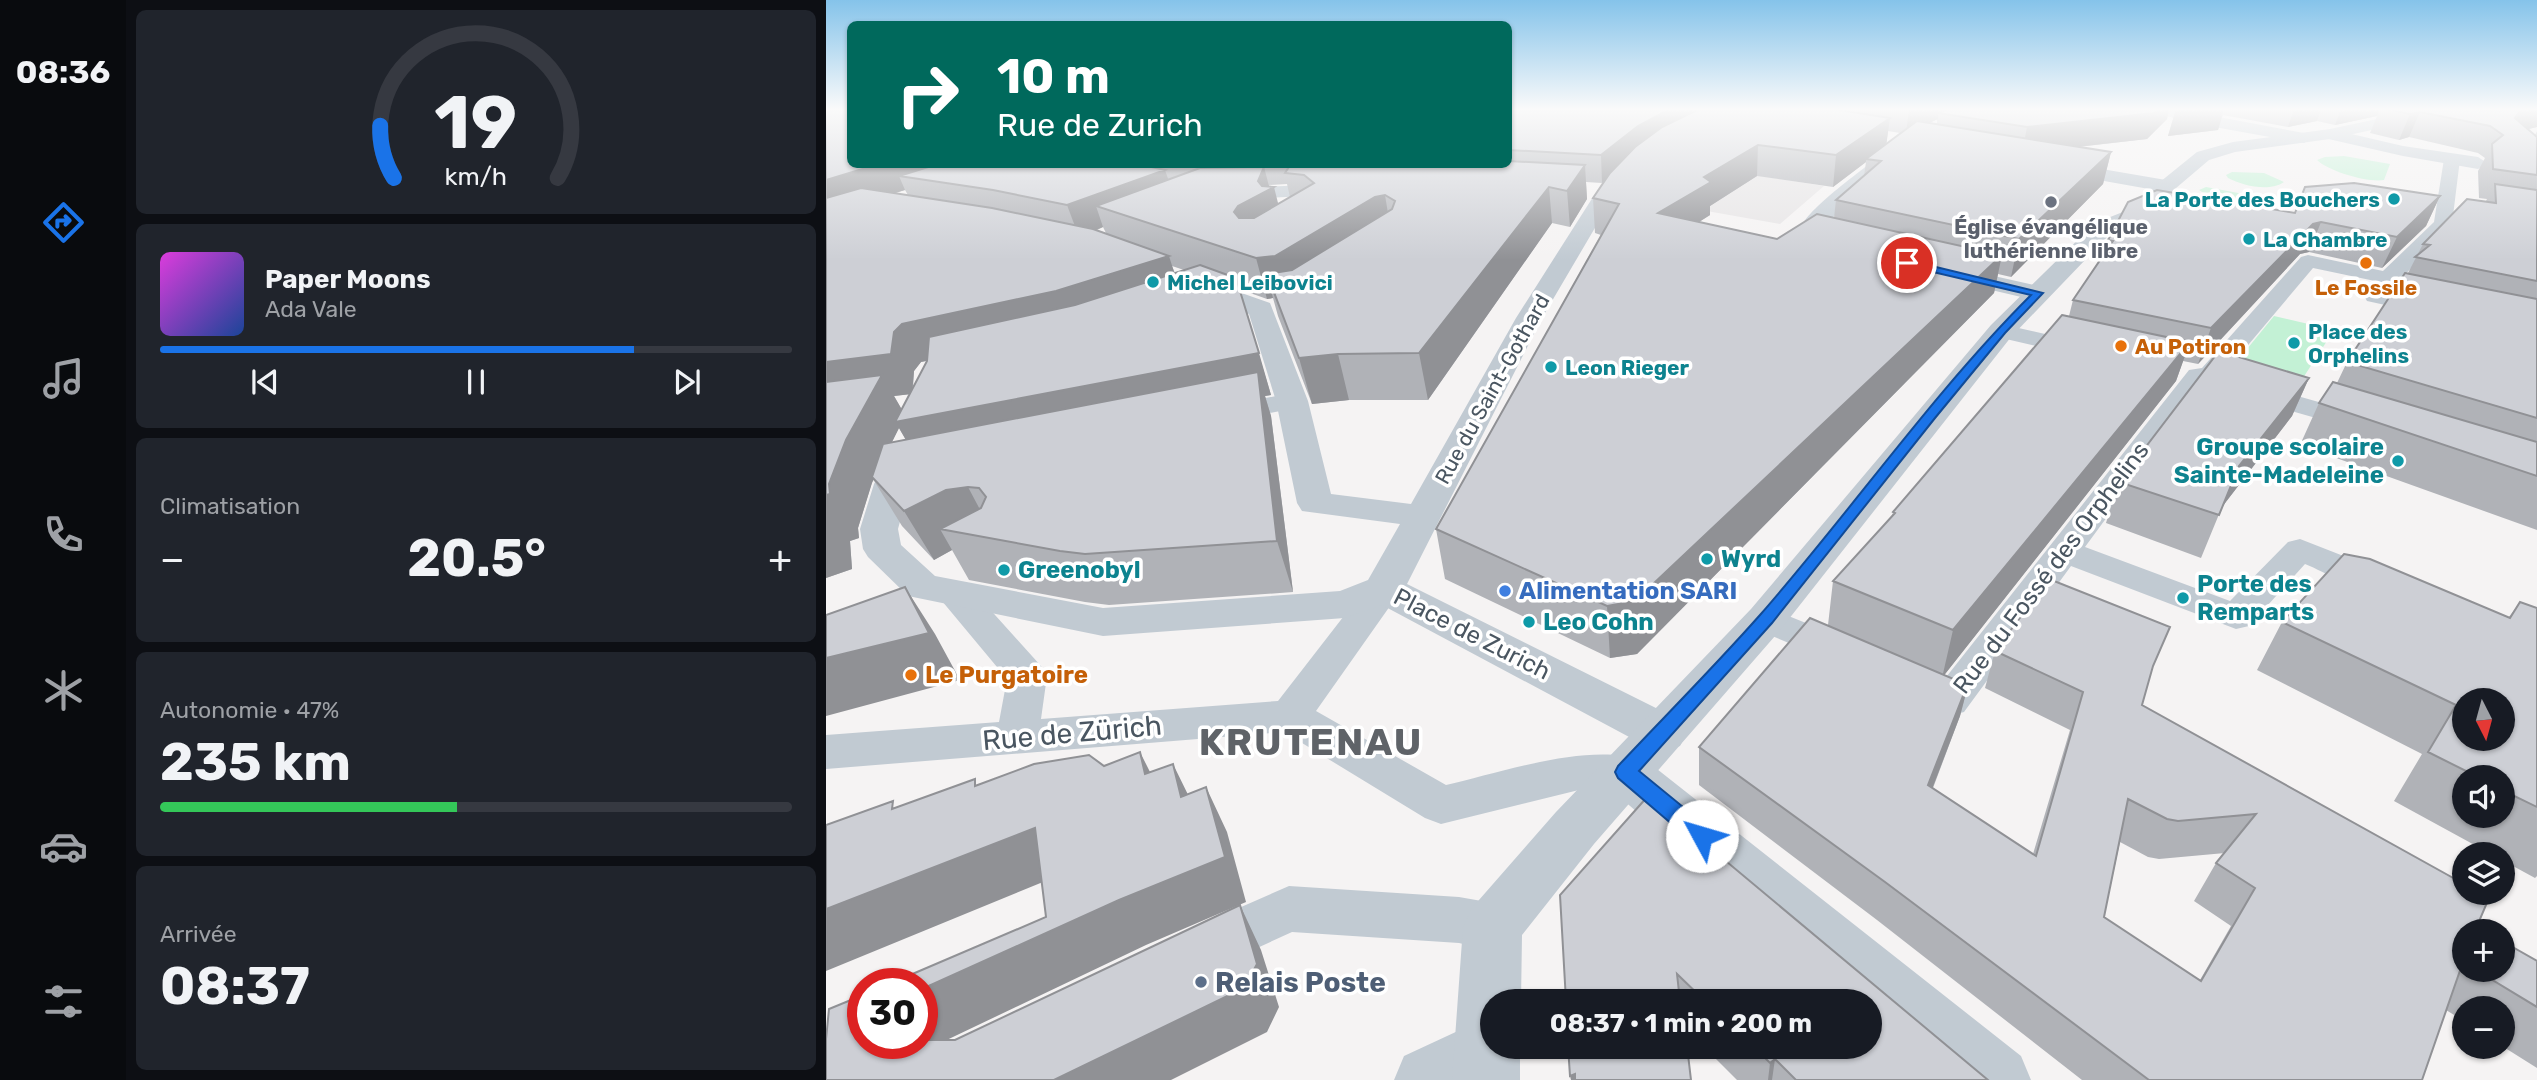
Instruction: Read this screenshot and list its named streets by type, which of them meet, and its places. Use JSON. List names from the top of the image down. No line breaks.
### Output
{"streets":{"street":["Rue du Saint-Gothard","Rue du Fossé des Orphelins","Place de Zurich","Rue de Zürich"]},"crossings":[["Rue du Saint-Gothard","Place de Zurich"],["Place de Zurich","Rue de Zürich"]],"districts":["KRUTENAU"],"places":["La Porte des Bouchers","Église évangélique luthérienne libre","La Chambre","Le Fossile","Michel Leibovici","Place des Orphelins","Au Potiron","Leon Rieger","Groupe scolaire Sainte-Madeleine","Wyrd","Greenobyl","Alimentation SARI","Porte des Remparts","Leo Cohn","Le Purgatoire","Relais Poste"],"north":"bottom","page":{"tabs":"08:36","turn":["10 m","Rue de Zurich"],"song":["Paper Moons","Ada Vale"],"tile":["Climatisation",["Autonomie · 47%","235 km"],["Arrivée","08:37"]],"heat":["−","20.5°","+"],"map_buttons":["+","−"],"limit":"30","trip":"08:37 · 1 min · 200 m","gauge":["19","km/h"]}}
